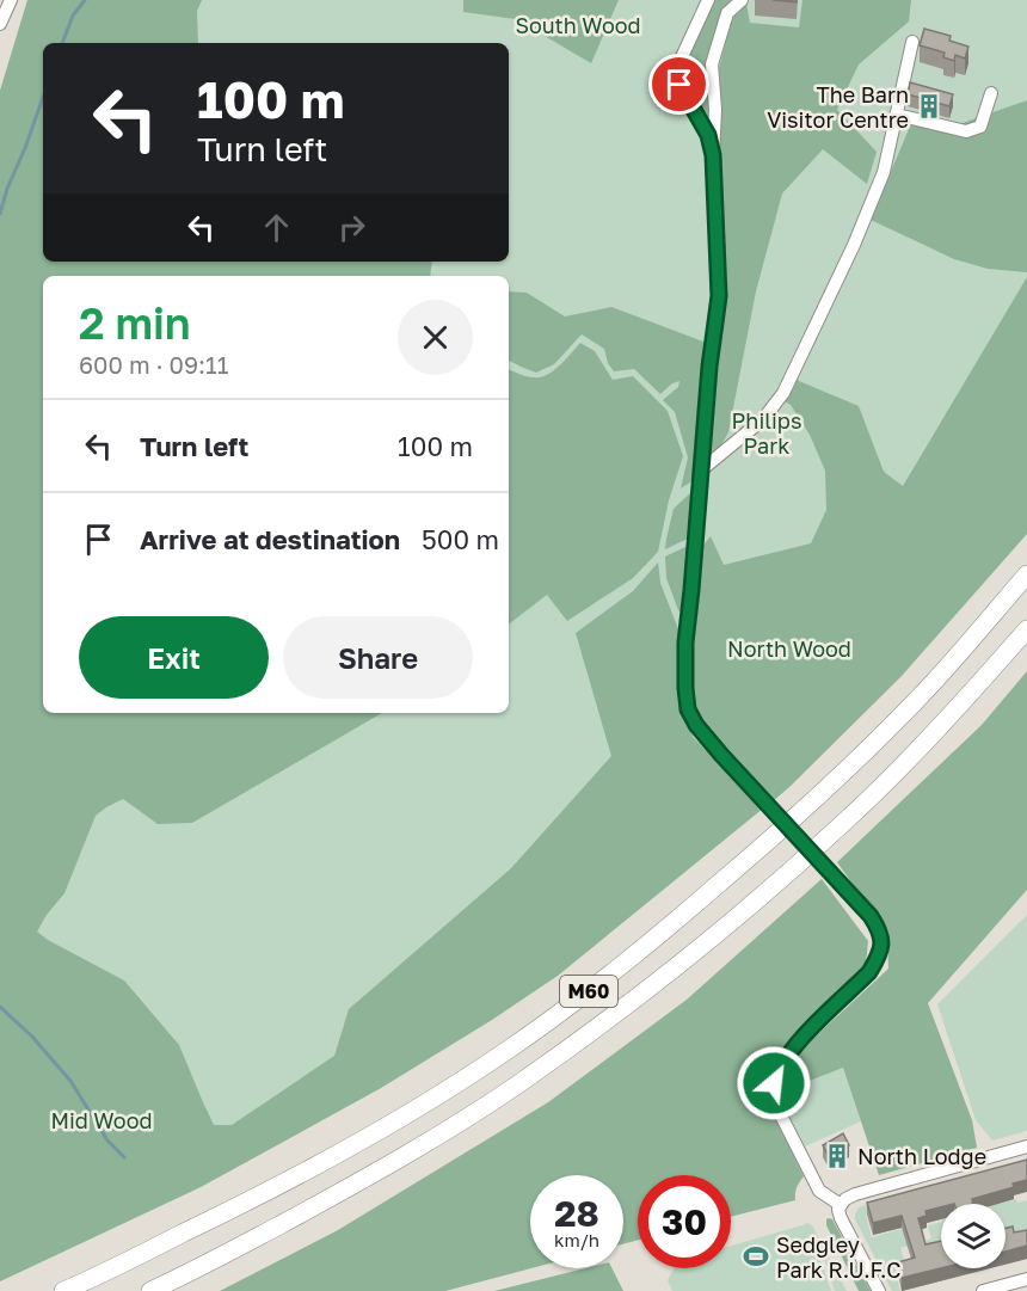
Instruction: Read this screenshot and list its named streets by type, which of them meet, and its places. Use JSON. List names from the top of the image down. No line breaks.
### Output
{"streets":{"highway":["M60"]},"parks":["South Wood","Philips Park","North Wood","Mid Wood"],"places":{"building":["The Barn Visitor Centre","North Lodge"],"sports":["Sedgley Park R.U.F.C"]},"page":{"turn":["100 m","Turn left"],"heading":["2 min","600 m · 09:11"],"list":[{"name":"Turn left","value":"100 m"},{"name":"Arrive at destination","value":"500 m"}],"buttons":["Exit","Share"],"speed":"28 km/h","limit":"30"}}
